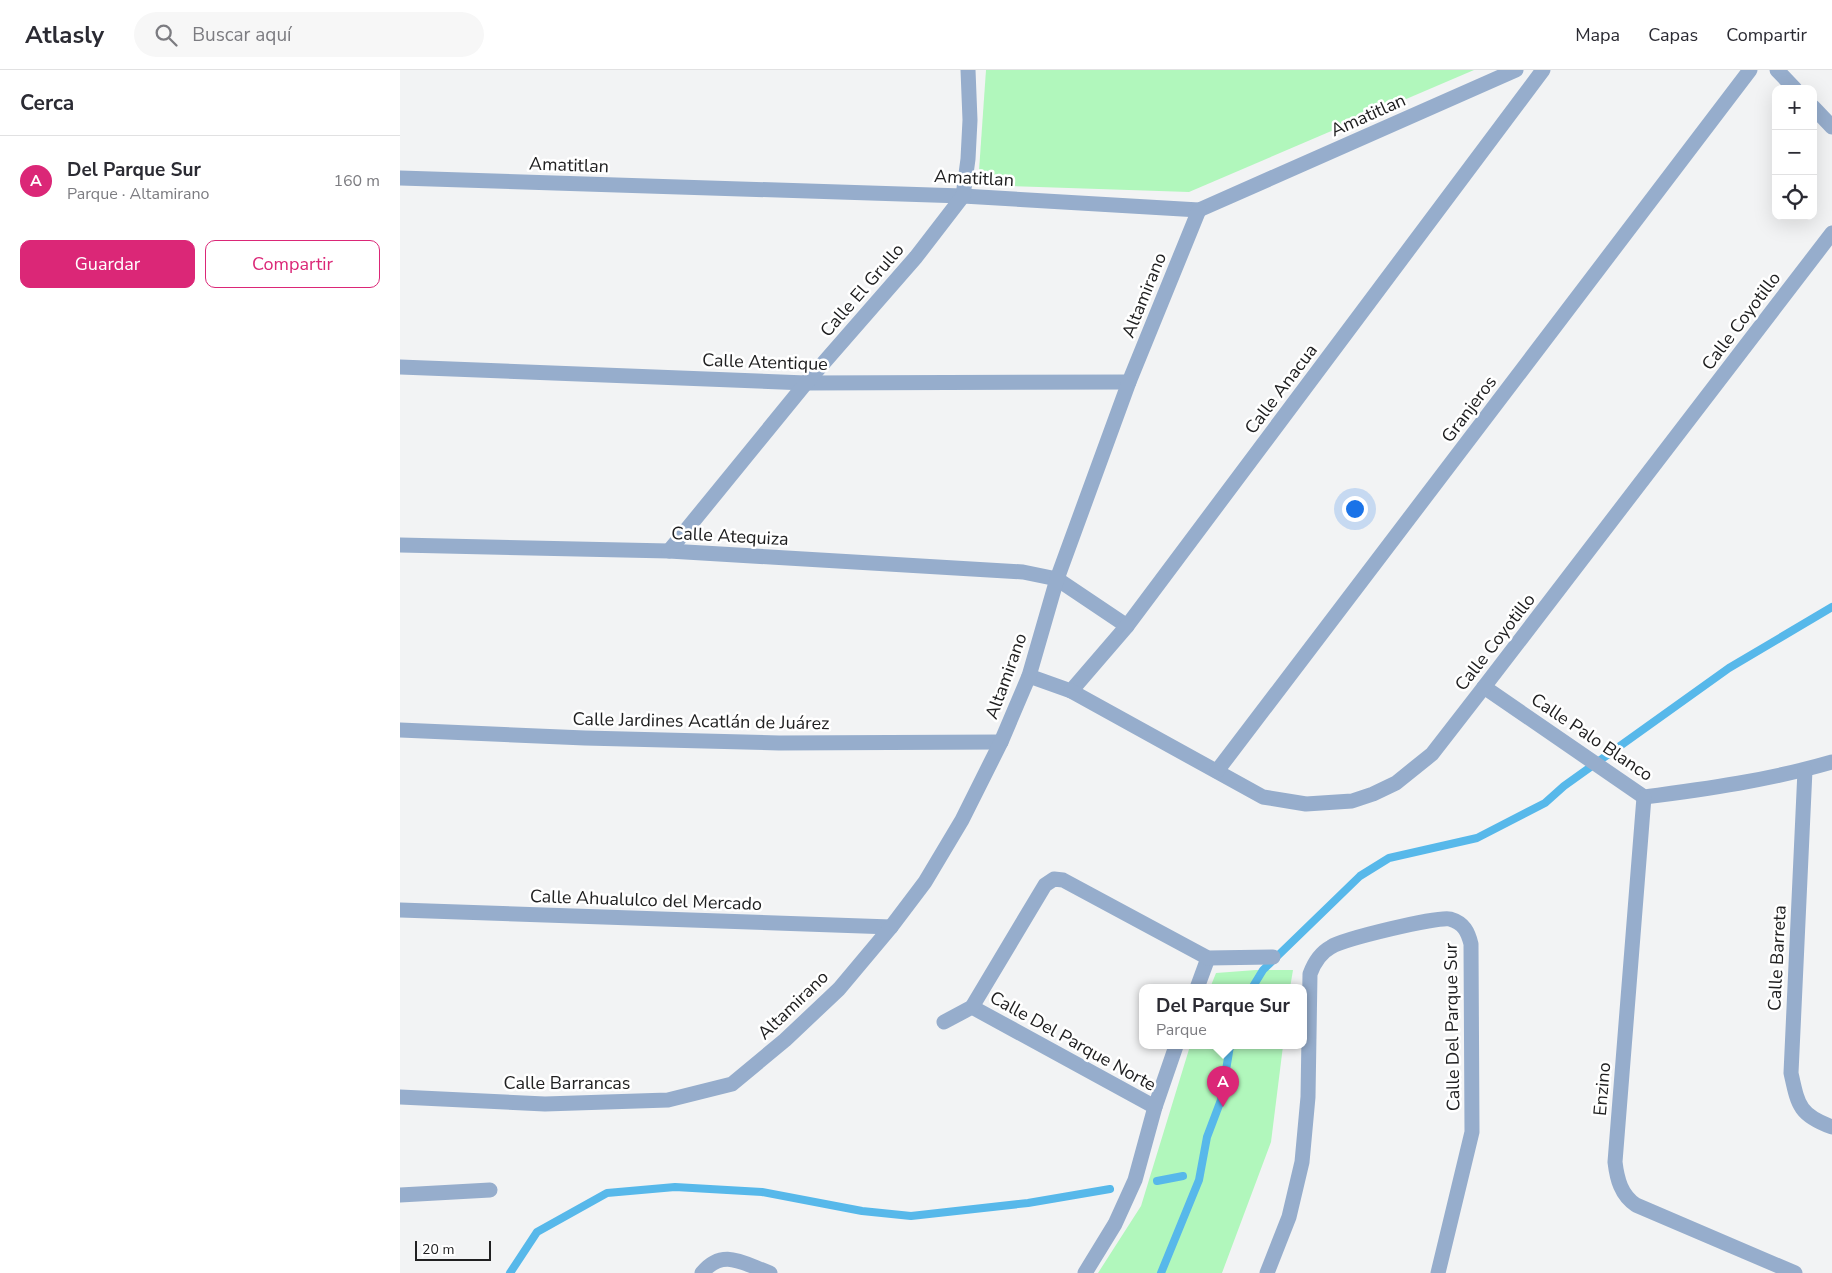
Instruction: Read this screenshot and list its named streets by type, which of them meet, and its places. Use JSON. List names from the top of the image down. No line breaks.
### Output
{"streets":{"street":["Amatitlan","Calle El Grullo","Altamirano","Calle Coyotillo","Calle Atentique","Calle Anacua","Granjeros","Calle Atequiza","Calle Jardines Acatlán de Juárez","Calle Palo Blanco","Calle Ahualulco del Mercado","Calle Barreta","Calle Del Parque Sur","Calle Del Parque Norte","Calle Barrancas","Enzino"]},"crossings":[["Amatitlan","Calle El Grullo"],["Amatitlan","Altamirano"],["Calle El Grullo","Calle Atentique"],["Calle El Grullo","Calle Atequiza"],["Altamirano","Calle Atentique"],["Altamirano","Calle Atequiza"],["Altamirano","Calle Jardines Acatlán de Juárez"],["Altamirano","Calle Ahualulco del Mercado"],["Altamirano","Calle Barrancas"],["Calle Coyotillo","Calle Anacua"],["Calle Coyotillo","Granjeros"],["Calle Coyotillo","Calle Palo Blanco"],["Calle Palo Blanco","Calle Barreta"],["Calle Palo Blanco","Enzino"]],"scale_bar":"20 m","page":{"header":"Atlasly","search":"Buscar aquí","nav":["Mapa","Capas","Compartir"],"heading":"Cerca","map_buttons":["+","−"],"list":[{"mark":"A","name":"Del Parque Sur","note":"Parque · Altamirano","value":"160 m"}],"buttons":["Guardar","Compartir"],"popup":["Del Parque Sur","Parque"],"pins":"A","scale":"20 m"}}
